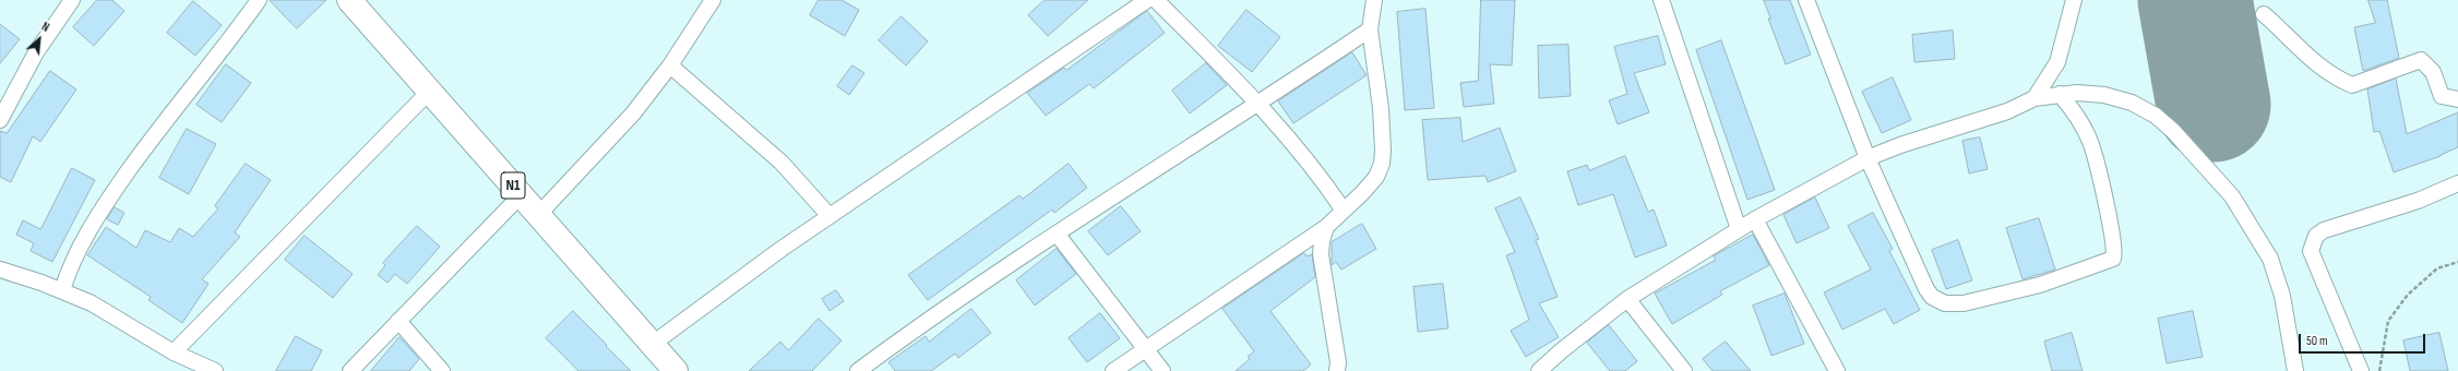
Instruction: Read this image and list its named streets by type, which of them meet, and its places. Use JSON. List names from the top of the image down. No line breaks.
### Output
{"streets":{"main road":["N1"]},"scale_bar":"50 m","north":"top right"}
